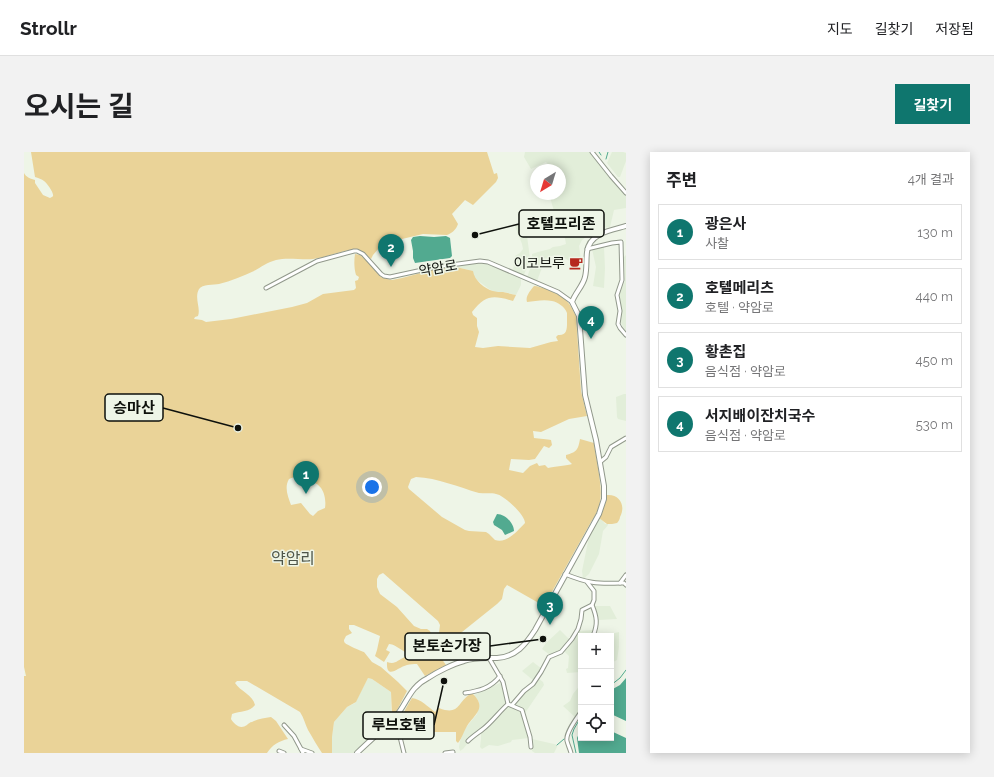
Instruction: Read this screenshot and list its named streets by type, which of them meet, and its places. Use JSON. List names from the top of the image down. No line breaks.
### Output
{"streets":{"street":["약암로"]},"districts":["약암리"],"places":{"other":["호텔프리존","승마산","본토손가장","루브호텔"],"cafe":["이코브루"]},"north":"bottom left","page":{"header":"Strollr","nav":["지도","길찾기","저장됨"],"title":"오시는 길","buttons":"길찾기","heading":["주변","4개 결과"],"list":[{"mark":"1","name":"광은사","note":"사찰","value":"130 m"},{"mark":"2","name":"호텔메리츠","note":"호텔 · 약암로","value":"440 m"},{"mark":"3","name":"황촌집","note":"음식점 · 약암로","value":"450 m"},{"mark":"4","name":"서지배이잔치국수","note":"음식점 · 약암로","value":"530 m"}],"pins":["2","4","1","3"],"map_buttons":["+","−"]}}
